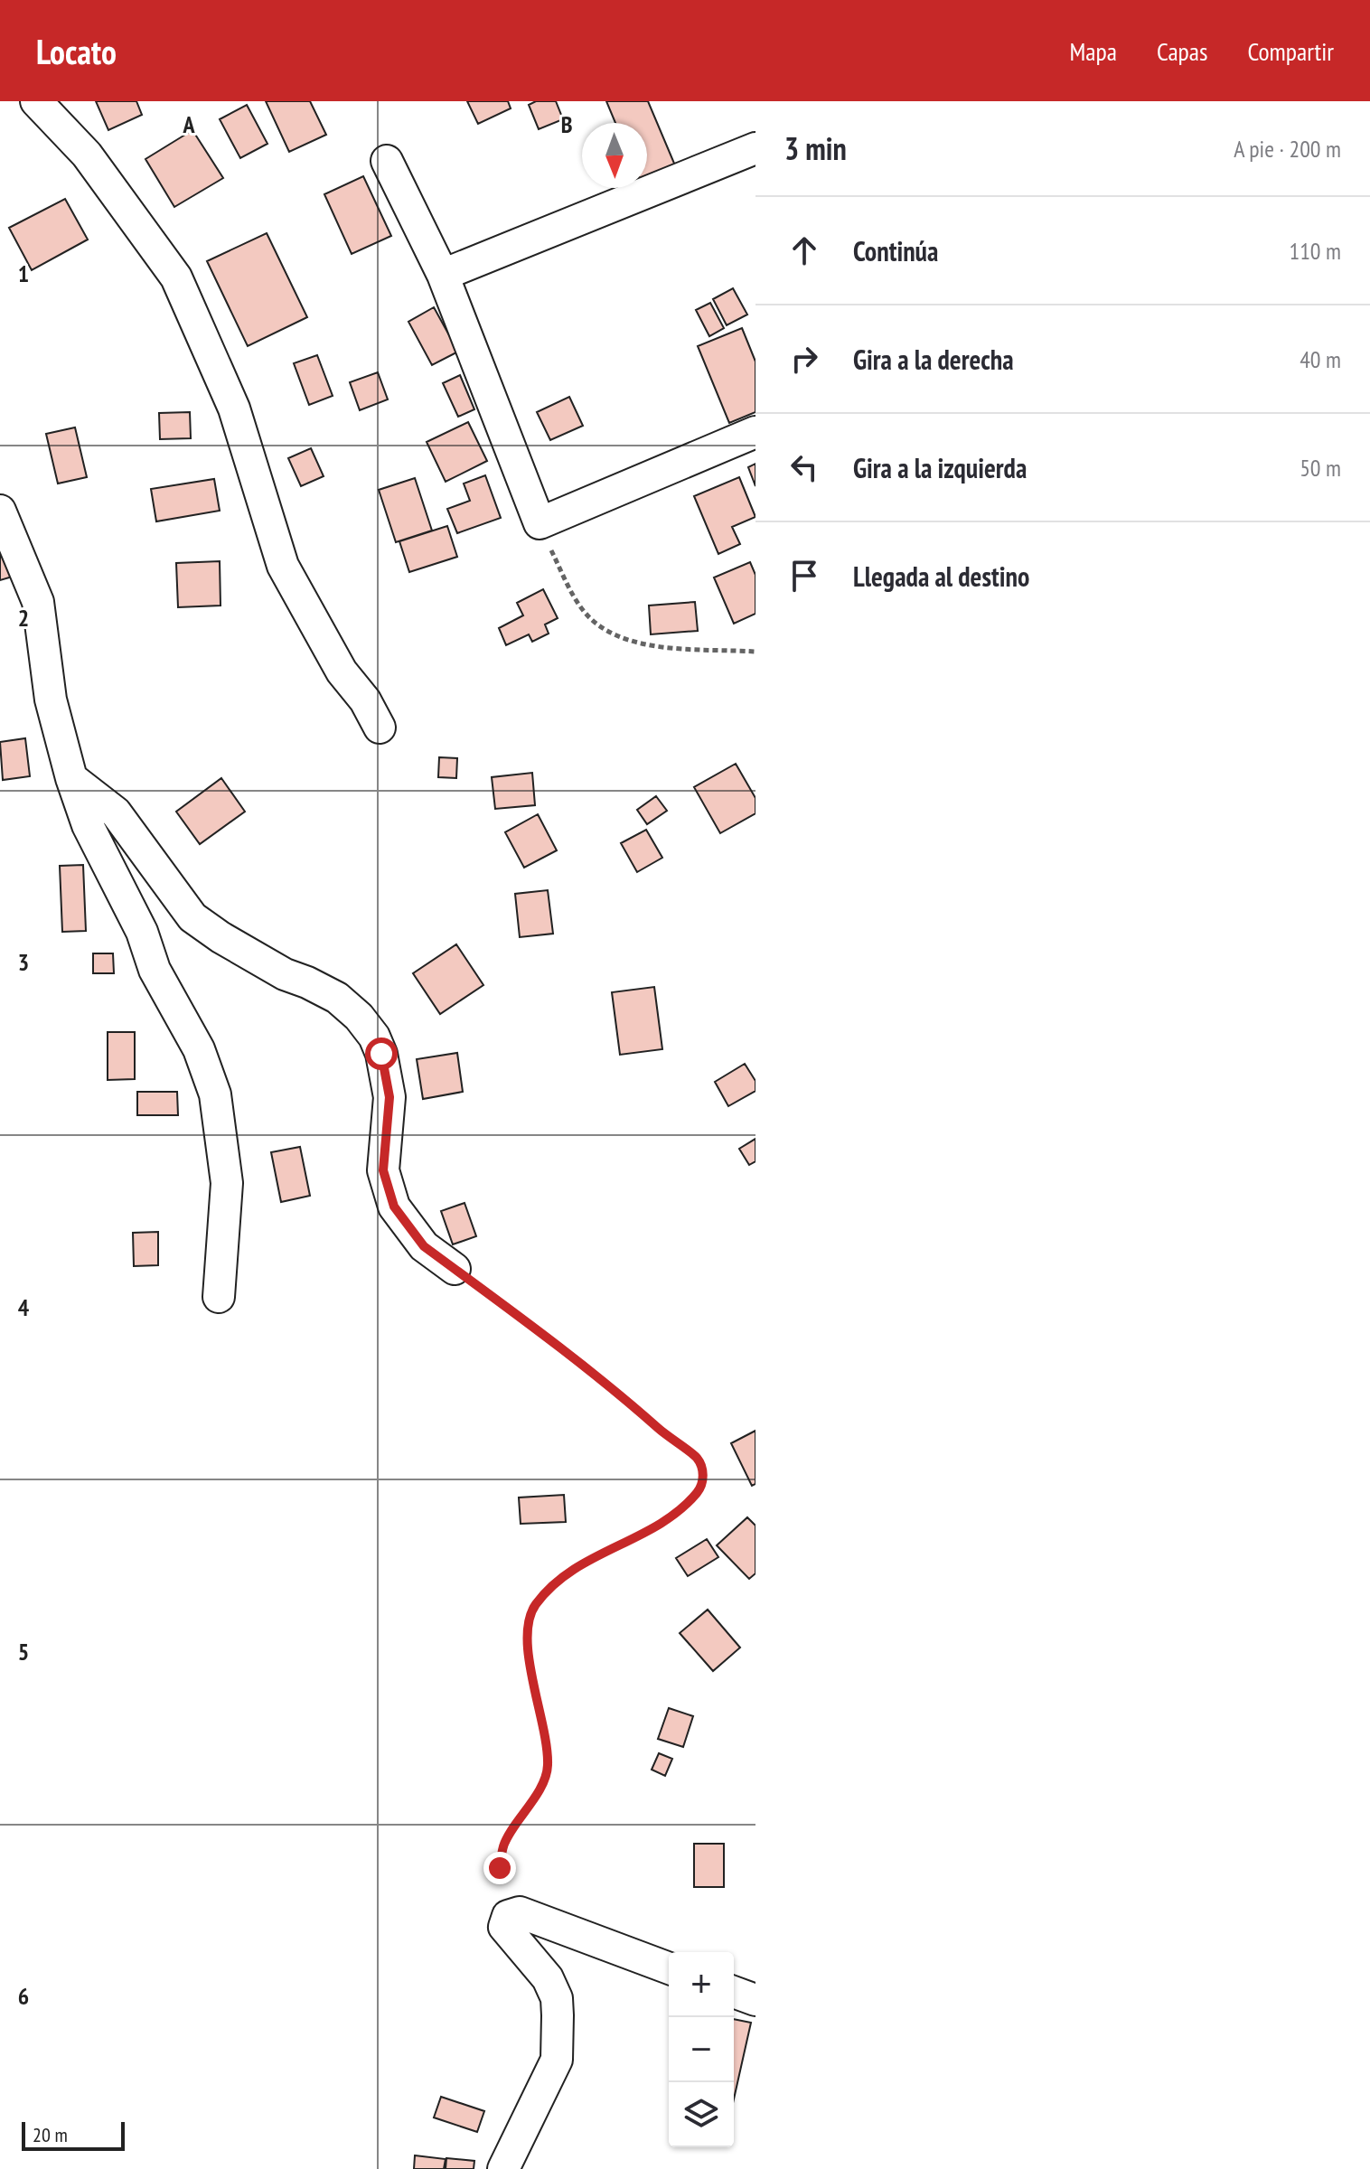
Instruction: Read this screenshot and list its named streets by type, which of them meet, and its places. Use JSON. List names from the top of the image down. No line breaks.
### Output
{"scale_bar":"20 m","north":"bottom","page":{"header":"Locato","nav":["Mapa","Capas","Compartir"],"heading":["3 min","A pie · 200 m"],"list":[["Continúa","110 m"],["Gira a la derecha","40 m"],["Gira a la izquierda","50 m"],"Llegada al destino"],"map_buttons":["+","−"],"scale":"20 m"},"grid":{"columns":["A","B"],"rows":["1","2","3","4","5","6"]}}
